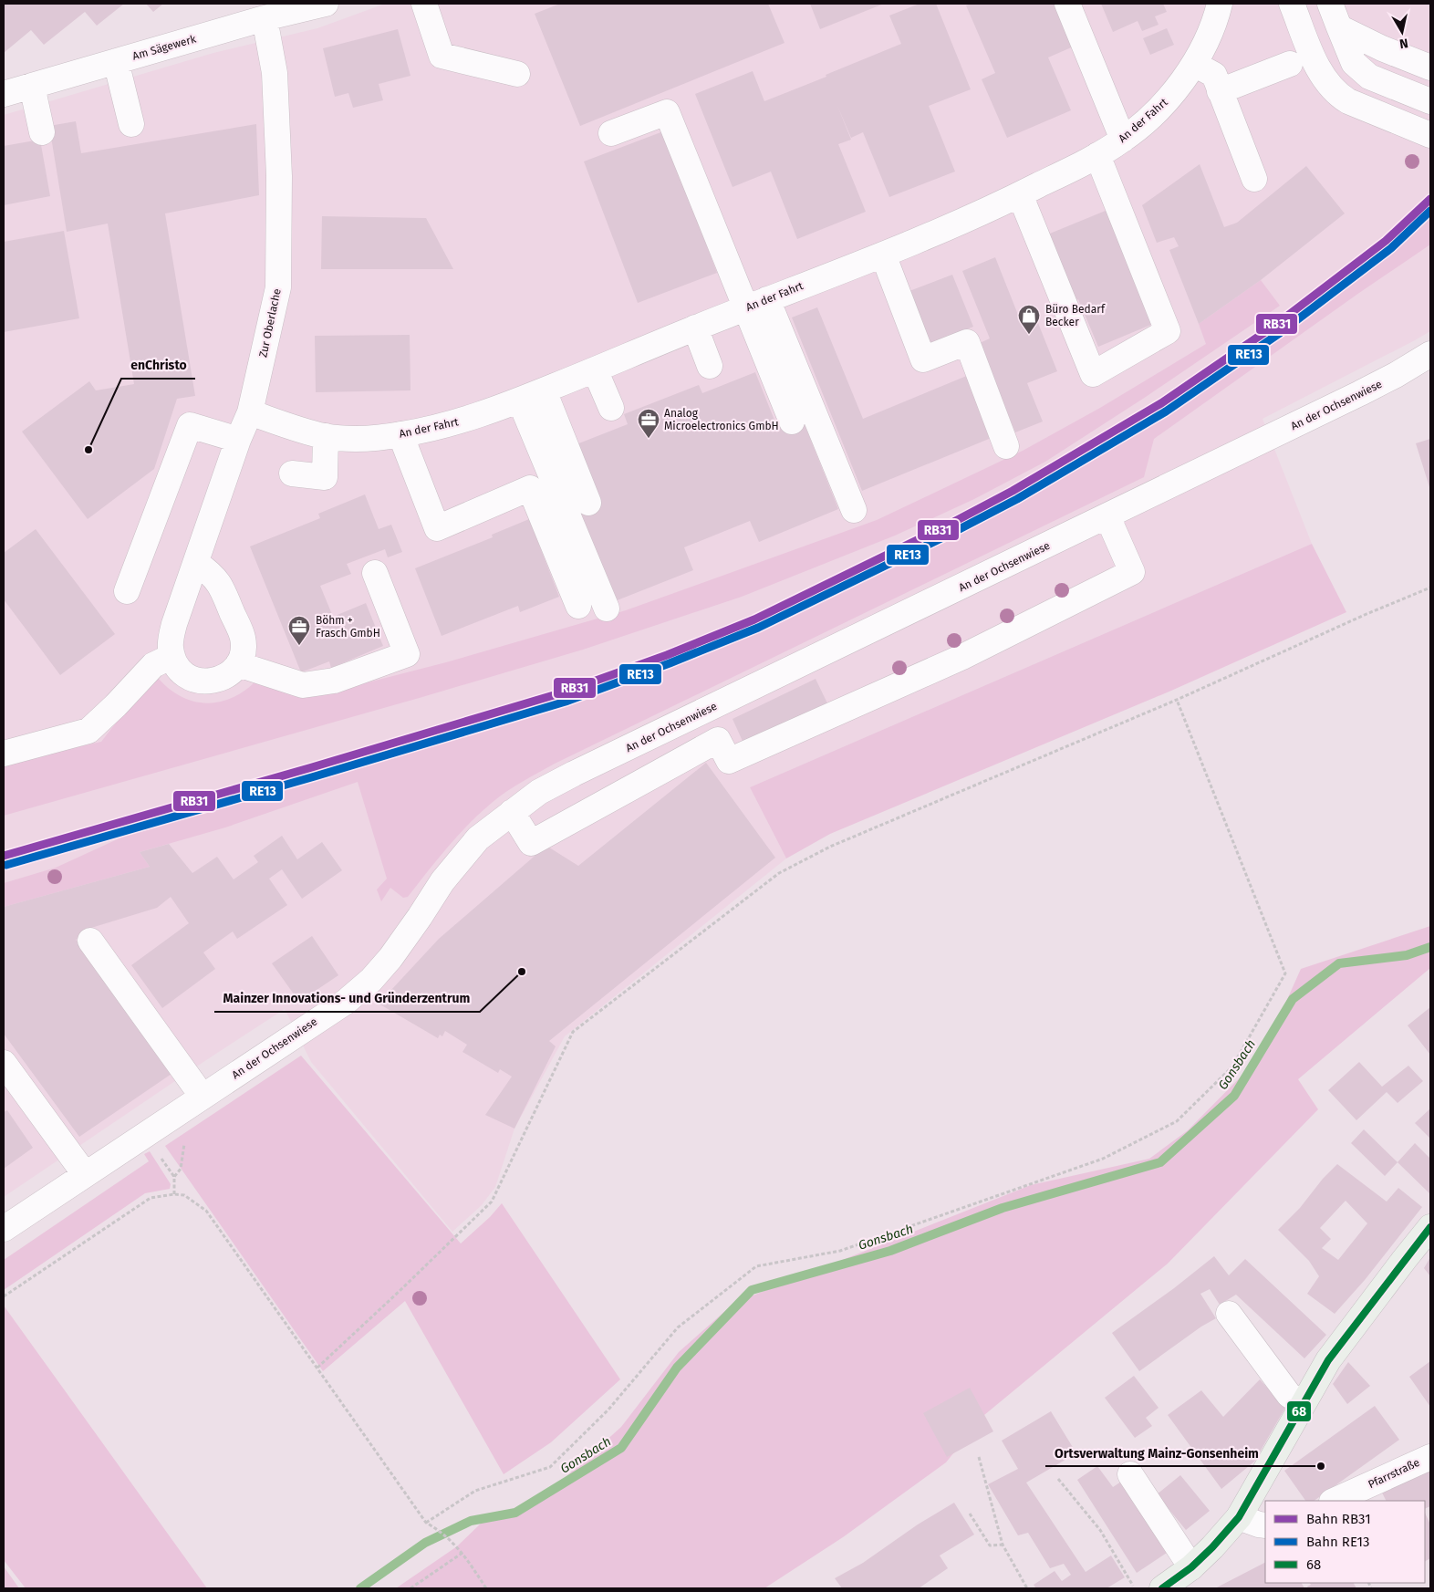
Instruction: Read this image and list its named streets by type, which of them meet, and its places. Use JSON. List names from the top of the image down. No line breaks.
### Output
{"streets":{"street":["Am Sägewerk","An der Fahrt","Zur Oberlache","An der Ochsenwiese","Pfarrstraße"]},"crossings":[["Am Sägewerk","Zur Oberlache"],["An der Fahrt","Zur Oberlache"]],"water":["Gonsbach"],"places":{"shop":["Büro Bedarf Becker"],"office":["Analog Microelectronics GmbH","Böhm + Frasch GmbH"],"other":["enChristo","Mainzer Innovations- und Gründerzentrum","Ortsverwaltung Mainz-Gonsenheim"]},"lines":["rail line RB31","rail line RE13","transit line 68"],"legend":["Bahn RB31","Bahn RE13","68"],"north":"bottom"}
